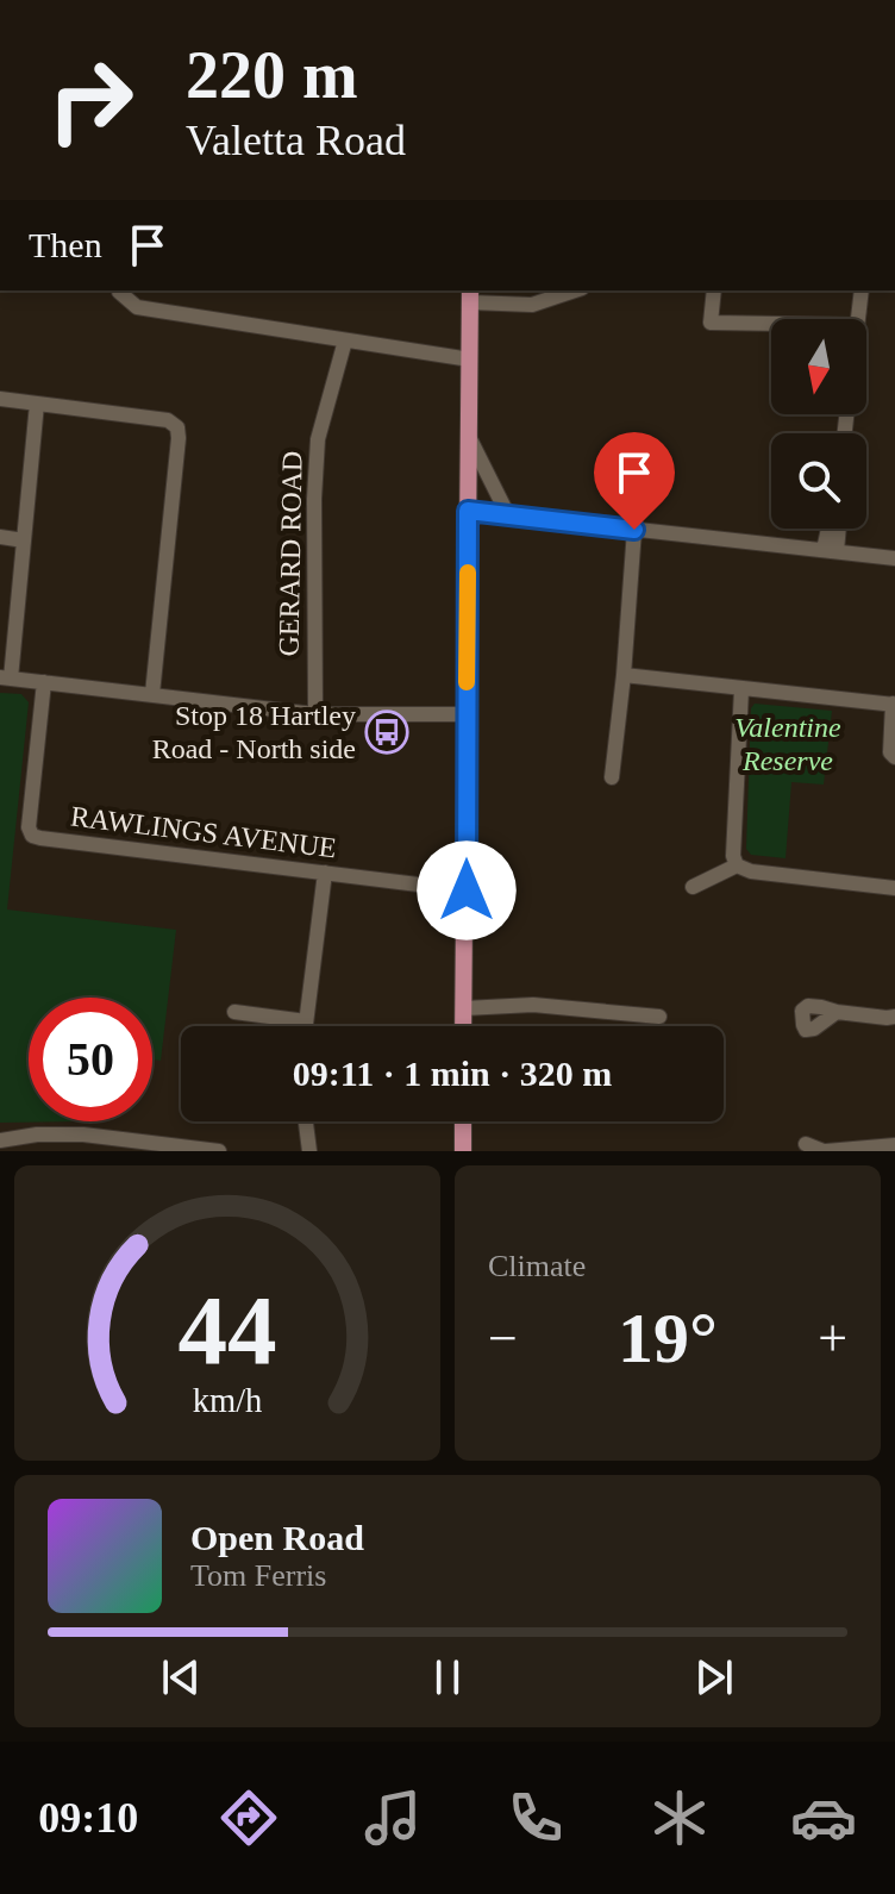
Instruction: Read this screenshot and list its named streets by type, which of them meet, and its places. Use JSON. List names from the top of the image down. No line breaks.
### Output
{"streets":{"street":["GERARD ROAD","RAWLINGS AVENUE"]},"parks":["Valentine Reserve"],"places":{"bus stop":["Stop 18 Hartley Road - North side"]},"north":"bottom","page":{"turn":["220 m","Valetta Road"],"then":"Then","limit":"50","trip":"09:11 · 1 min · 320 m","tile":"Climate","heat":["−","19°","+"],"song":["Open Road","Tom Ferris"],"tabs":"09:10","gauge":["44","km/h"]}}
